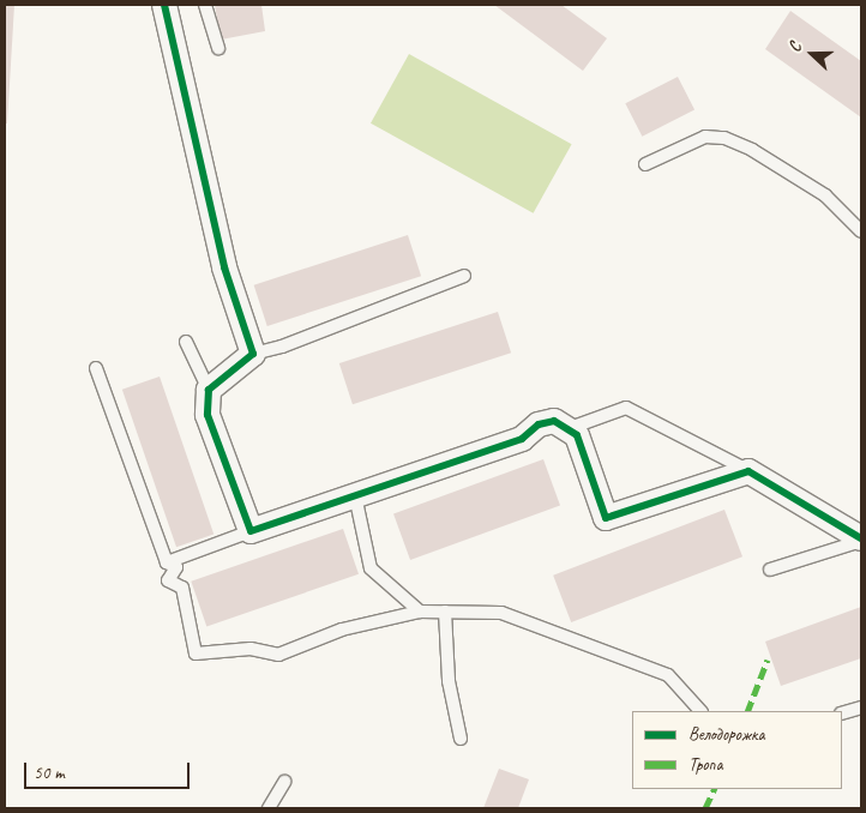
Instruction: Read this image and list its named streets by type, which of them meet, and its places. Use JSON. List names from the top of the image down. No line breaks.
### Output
{"legend":["Велодорожка","Тропа"],"scale_bar":"50 m","north":"left"}
